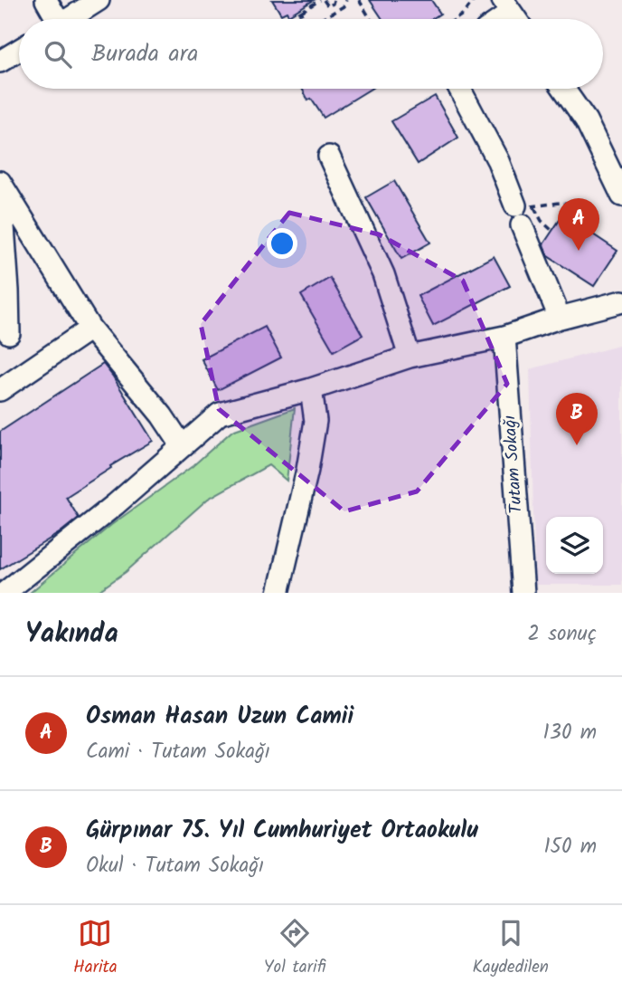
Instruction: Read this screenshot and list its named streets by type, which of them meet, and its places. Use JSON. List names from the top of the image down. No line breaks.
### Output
{"streets":{"street":["Tutam Sokağı"]},"page":{"search":"Burada ara","pins":["A","B"],"heading":["Yakında","2 sonuç"],"list":[{"mark":"A","name":"Osman Hasan Uzun Camii","note":"Cami · Tutam Sokağı","value":"130 m"},{"mark":"B","name":"Gürpınar 75. Yıl Cumhuriyet Ortaokulu","note":"Okul · Tutam Sokağı","value":"150 m"}],"nav":["Harita","Yol tarifi","Kaydedilen"]}}
